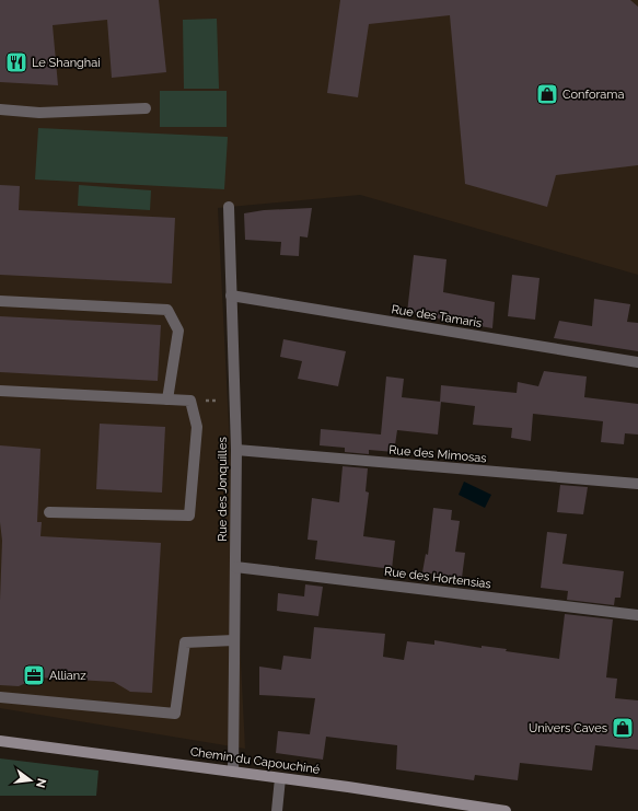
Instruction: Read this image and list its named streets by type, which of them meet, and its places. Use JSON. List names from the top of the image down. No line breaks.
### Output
{"streets":{"street":["Rue des Tamaris","Rue des Mimosas","Rue des Jonquilles","Rue des Hortensias","Chemin du Capouchiné"]},"crossings":[["Rue des Tamaris","Rue des Jonquilles"],["Rue des Mimosas","Rue des Jonquilles"],["Rue des Jonquilles","Rue des Hortensias"],["Rue des Jonquilles","Chemin du Capouchiné"]],"places":{"restaurant":["Le Shanghai"],"shop":["Conforama","Univers Caves"],"office":["Allianz"]},"north":"right"}
